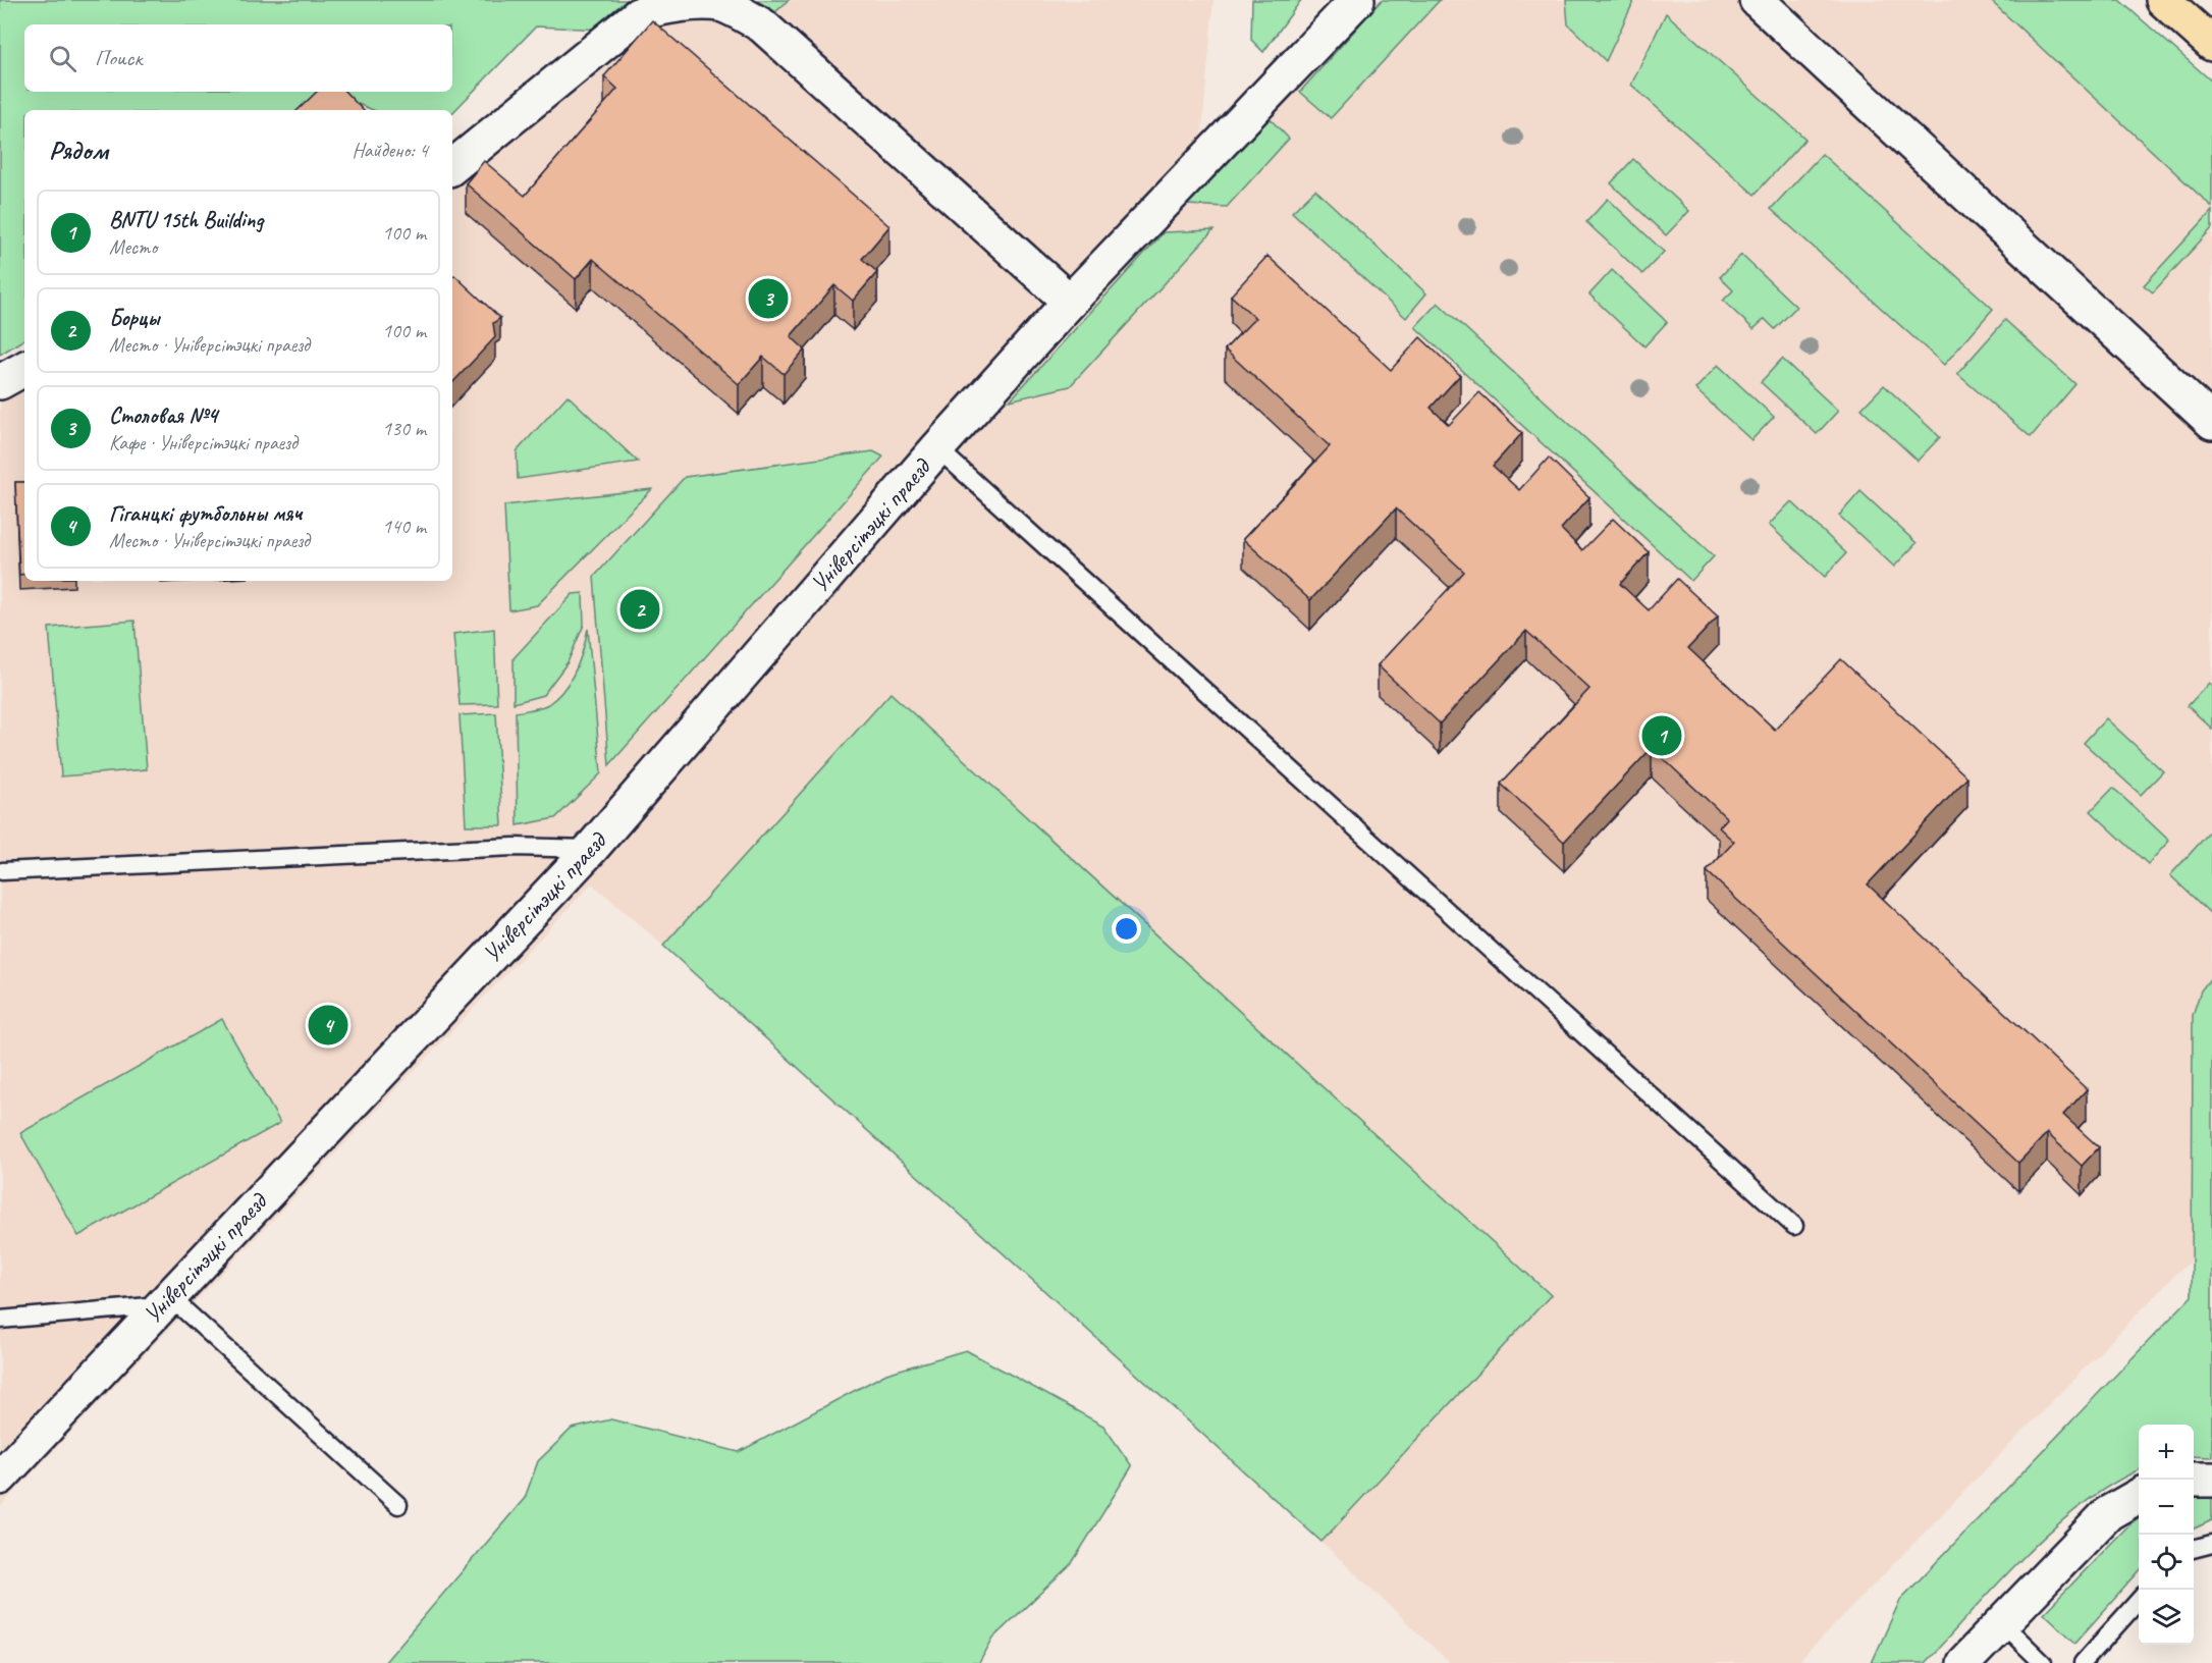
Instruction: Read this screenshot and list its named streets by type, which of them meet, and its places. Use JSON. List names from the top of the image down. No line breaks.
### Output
{"streets":{"street":["Універсітэцкі праезд"]},"page":{"search":"Поиск","heading":["Рядом","Найдено: 4"],"list":[{"mark":"1","name":"BNTU 15th Building","note":"Место","value":"100 m"},{"mark":"2","name":"Борцы","note":"Место · Універсітэцкі праезд","value":"100 m"},{"mark":"3","name":"Столовая №4","note":"Кафе · Універсітэцкі праезд","value":"130 m"},{"mark":"4","name":"Гіганцкі футбольны мяч","note":"Место · Універсітэцкі праезд","value":"140 m"}],"pins":["3","2","1","4"],"map_buttons":["+","−"]}}
